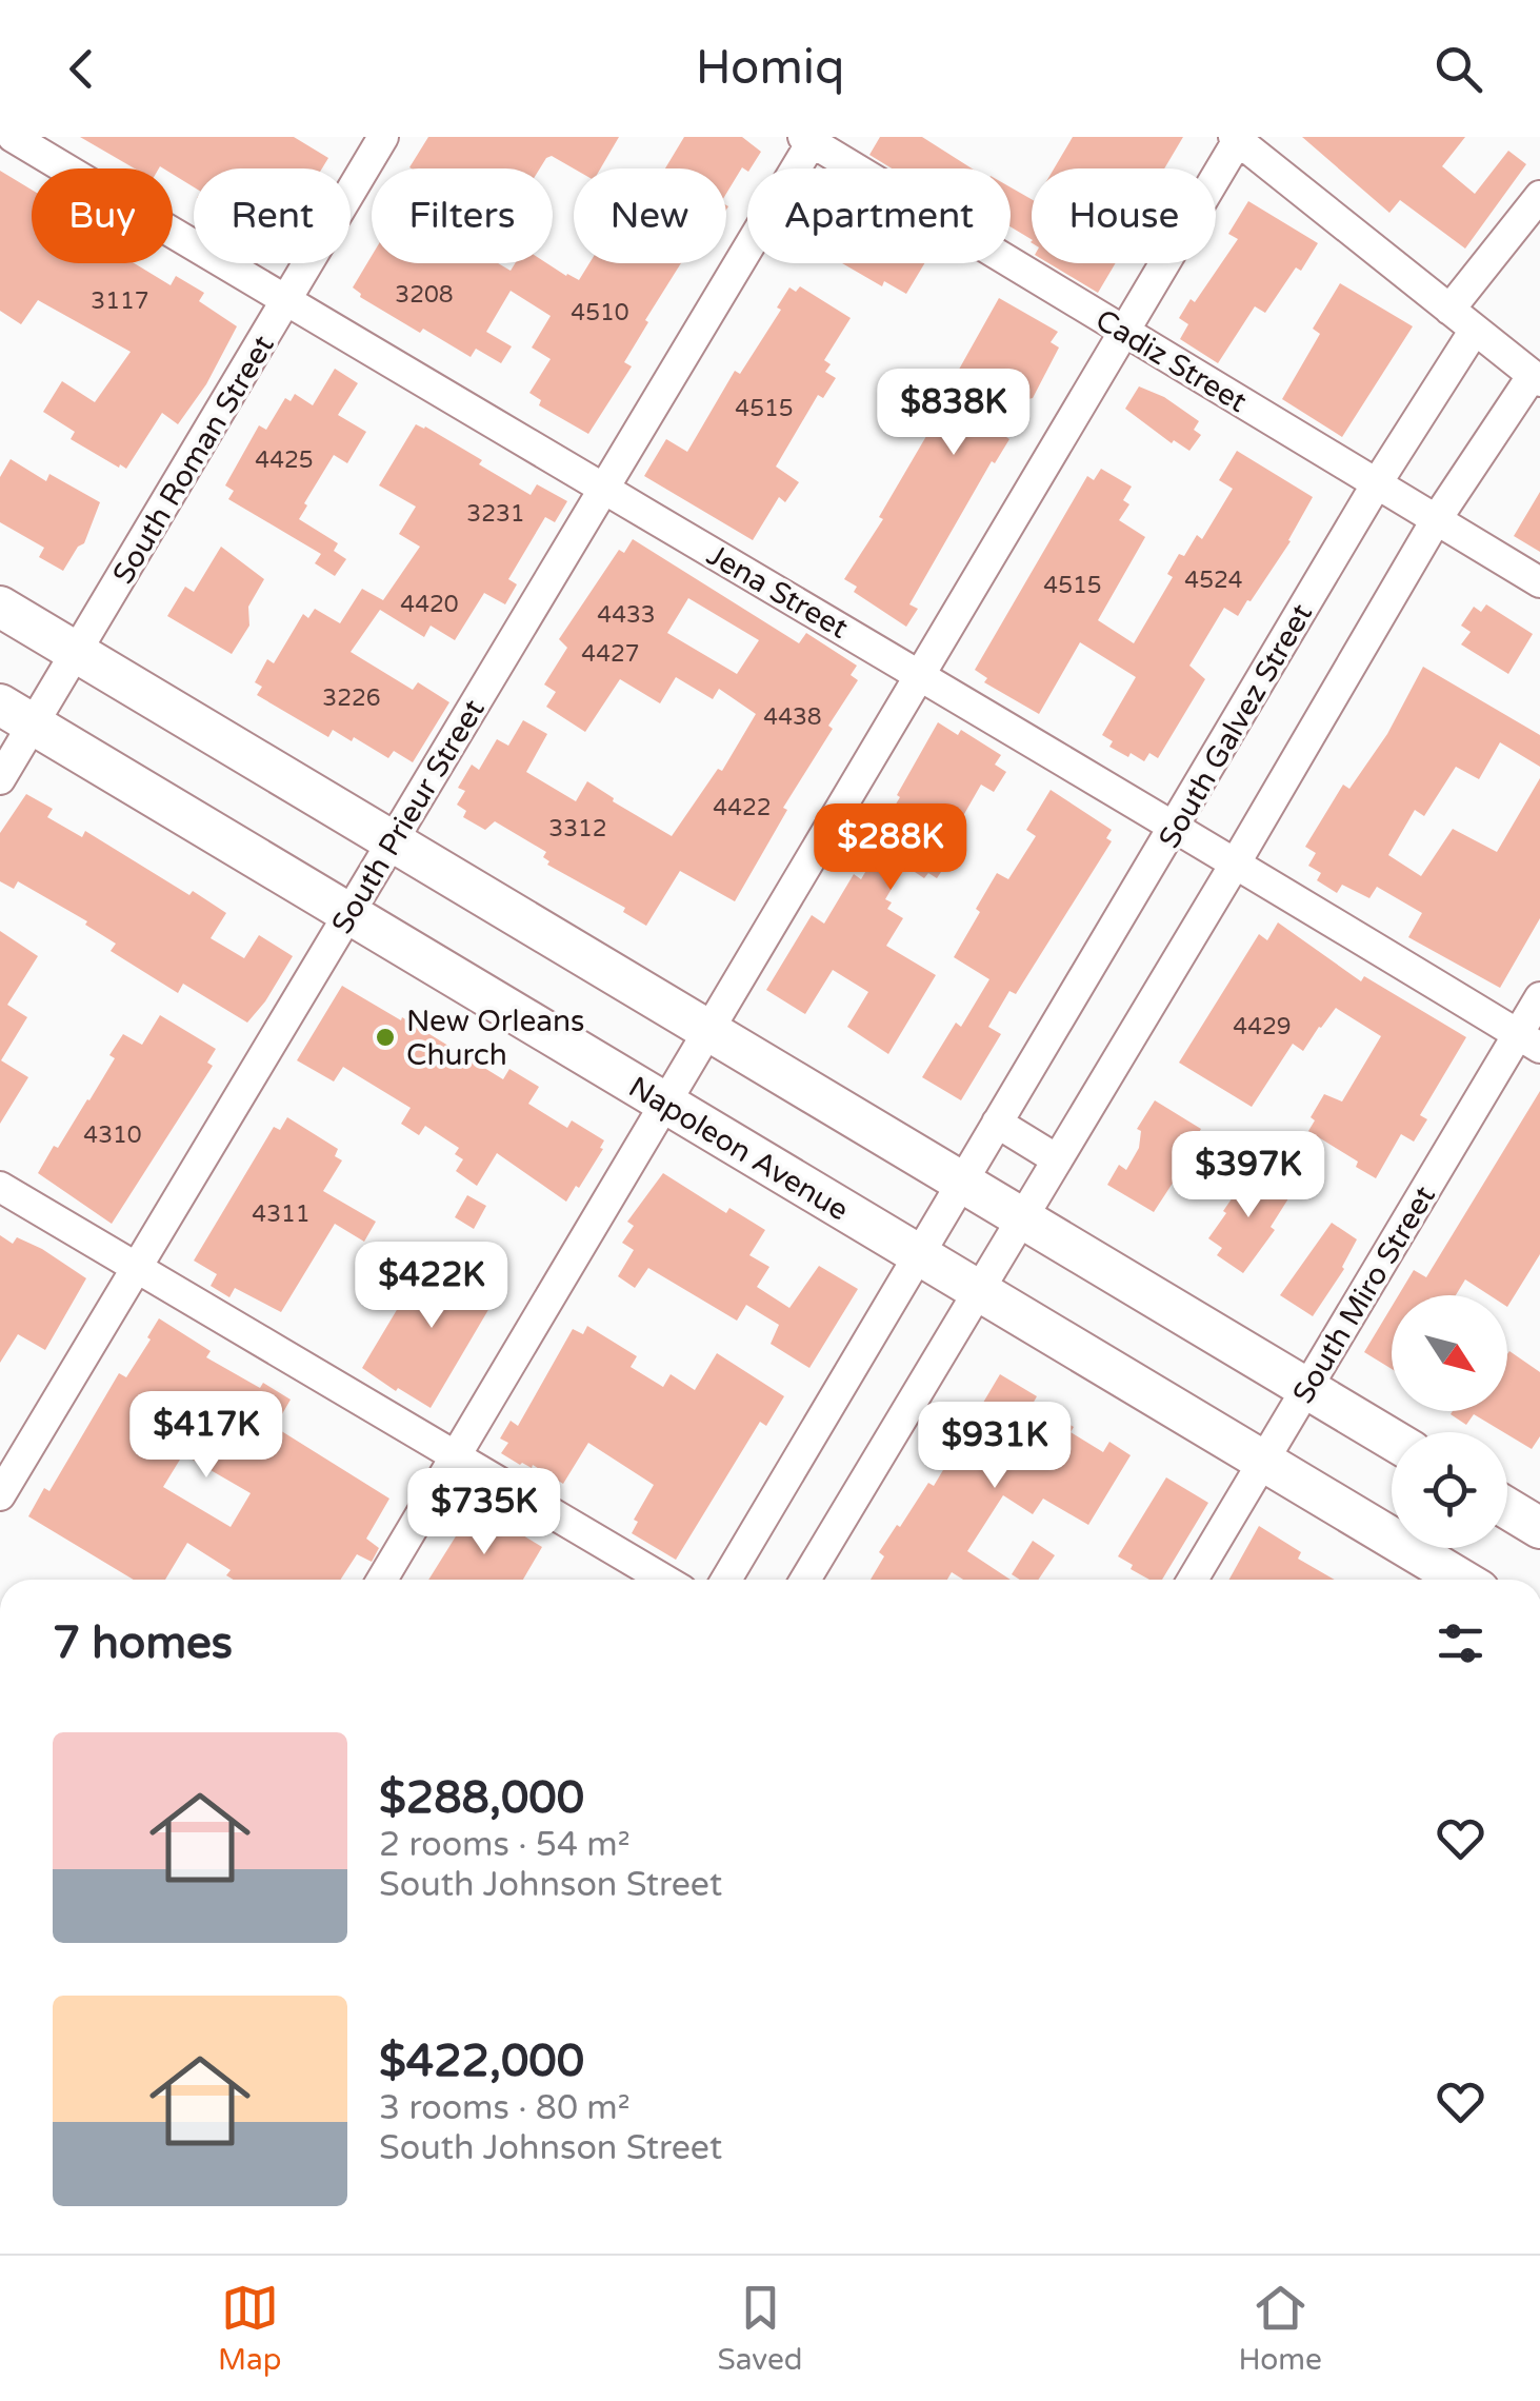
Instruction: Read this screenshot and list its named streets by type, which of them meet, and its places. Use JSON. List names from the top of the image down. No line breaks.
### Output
{"streets":{"main road":["Napoleon Avenue"],"street":["Cadiz Street","South Roman Street","Jena Street","South Galvez Street","South Prieur Street","South Miro Street"]},"crossings":[["Cadiz Street","South Galvez Street"],["Cadiz Street","South Prieur Street"],["South Roman Street","Jena Street"],["South Roman Street","Napoleon Avenue"],["Jena Street","South Galvez Street"],["Jena Street","South Prieur Street"],["Jena Street","South Miro Street"],["South Galvez Street","Napoleon Avenue"],["South Prieur Street","Napoleon Avenue"],["Napoleon Avenue","South Miro Street"]],"places":["New Orleans Church"],"house_numbers":["3208","3117","4510","4515","4425","3231","4524","4515","4420","4433","4427","3226","4438","4422","3312","4429","4310","4311"],"north":"bottom right","page":{"header":"Homiq","chip":["Buy","Rent","Filters","New","Apartment","House"],"price":["$838K","$288K","$397K","$422K","$417K","$931K","$735K"],"heading":"7 homes","list":[{"name":"$288,000","note":"2 rooms · 54 m² · South Johnson Street"},{"name":"$422,000","note":"3 rooms · 80 m² · South Johnson Street"}],"tabs":["Map","Saved","Home"]}}
